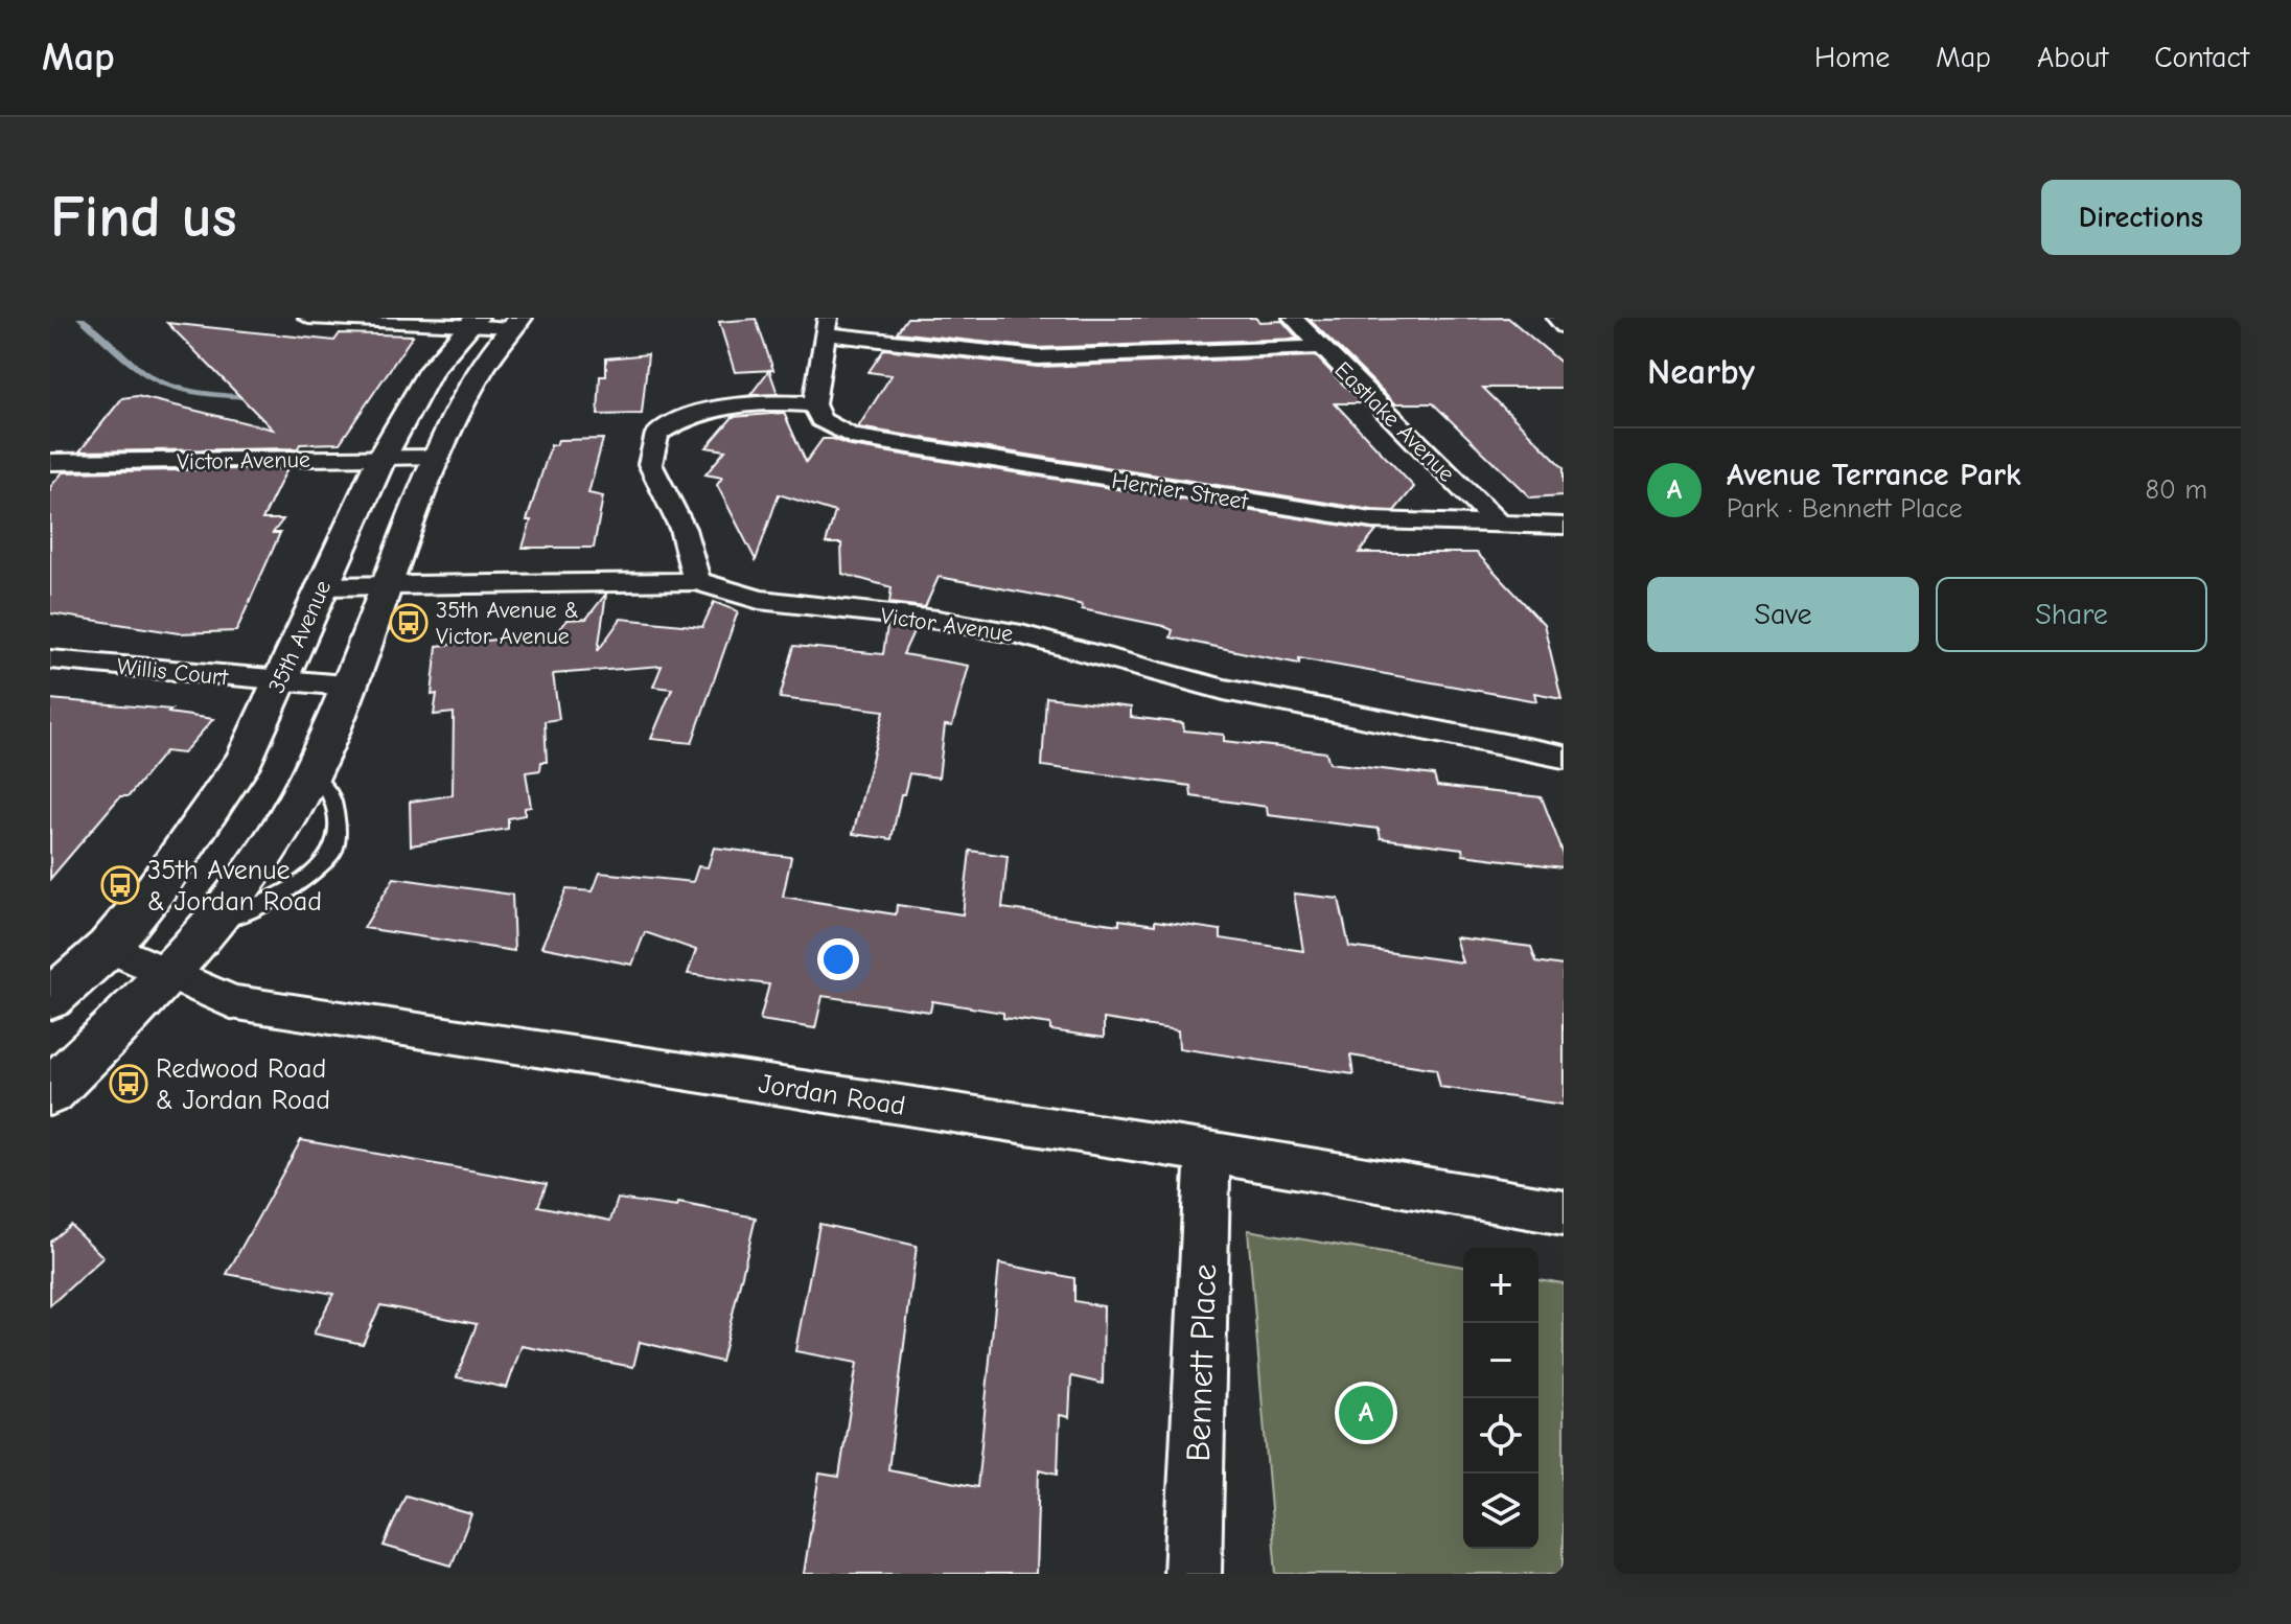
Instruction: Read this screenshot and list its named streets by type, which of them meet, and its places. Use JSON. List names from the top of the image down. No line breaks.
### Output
{"streets":{"main road":["35th Avenue"],"street":["Eastlake Avenue","Victor Avenue","Herrier Street","Willis Court","Jordan Road","Bennett Place"]},"crossings":[["Eastlake Avenue","Herrier Street"],["Victor Avenue","35th Avenue"],["35th Avenue","Willis Court"],["35th Avenue","Jordan Road"],["Jordan Road","Bennett Place"]],"places":{"bus stop":["35th Avenue & Victor Avenue","35th Avenue & Jordan Road","Redwood Road & Jordan Road"]},"page":{"header":"Map","nav":["Home","Map","About","Contact"],"buttons":["Directions",["Save","Share"]],"title":"Find us","heading":"Nearby","list":[{"mark":"A","name":"Avenue Terrance Park","note":"Park · Bennett Place","value":"80 m"}],"map_buttons":["+","−"],"pins":"A"}}
